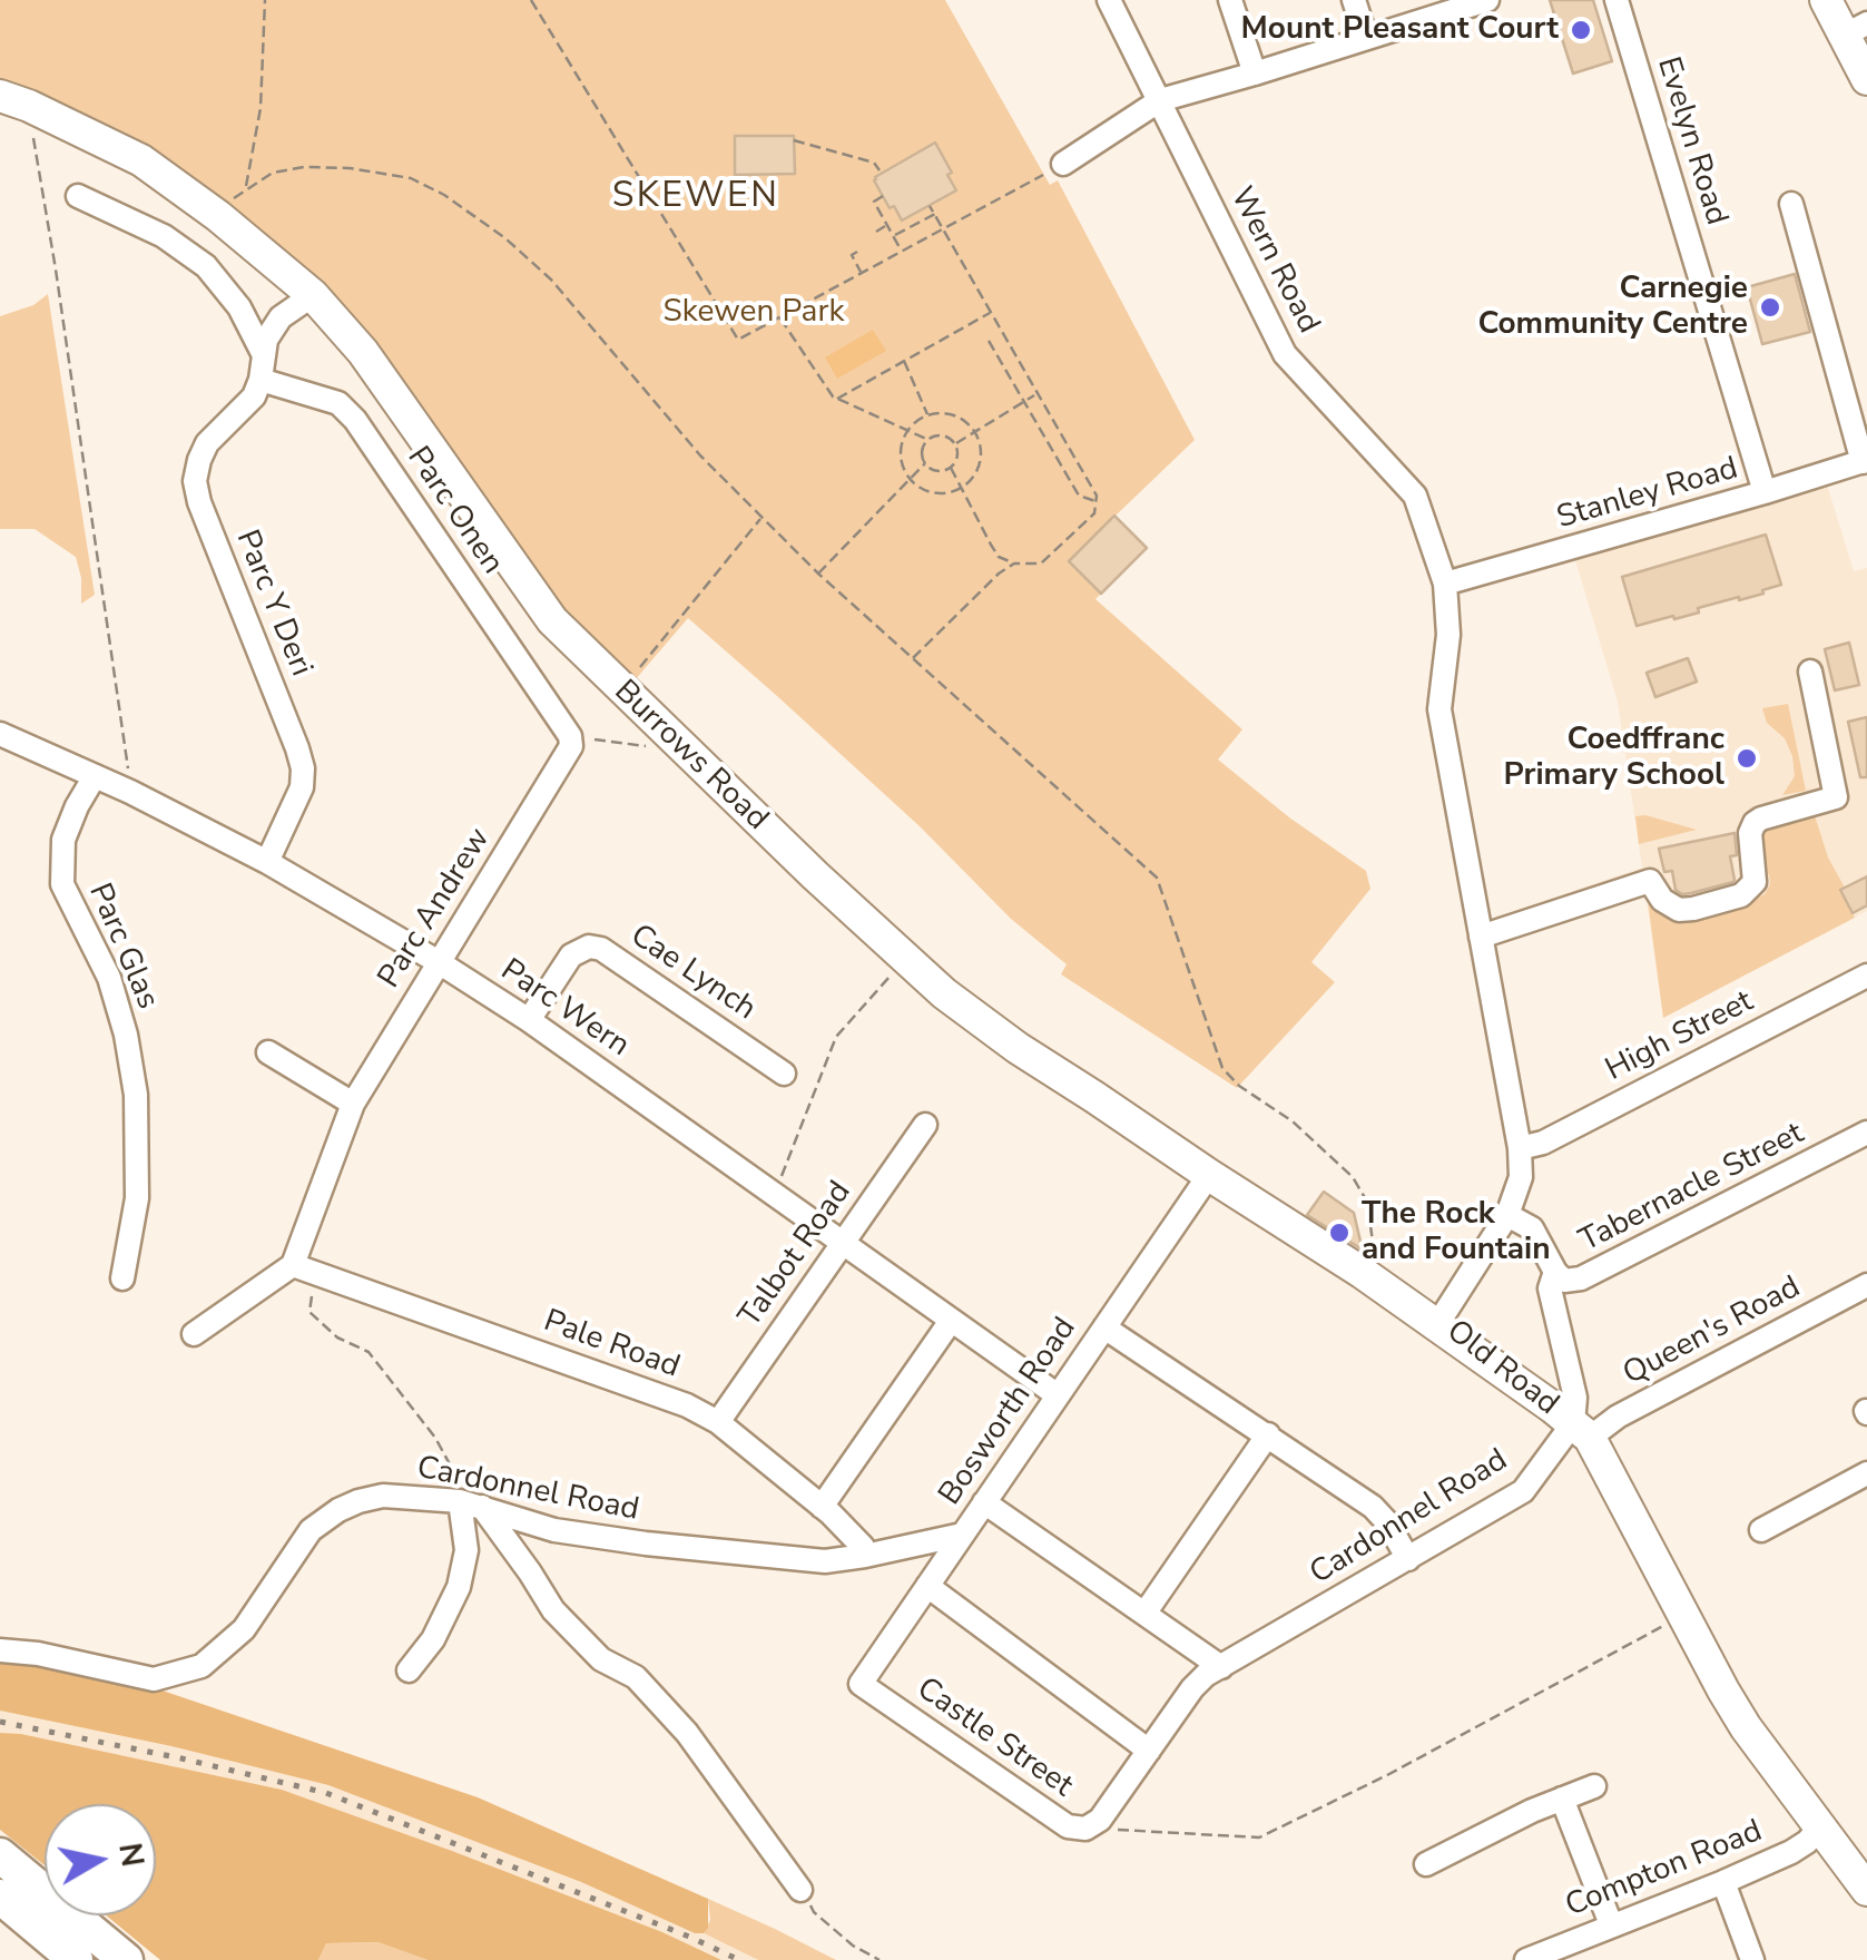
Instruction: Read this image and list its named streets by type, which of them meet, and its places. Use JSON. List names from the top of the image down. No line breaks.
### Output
{"streets":{"main road":["Burrows Road","Old Road"],"street":["Evelyn Road","Wern Road","Stanley Road","Parc Onen","Parc Y Deri","Parc Andrew","Parc Glas","Cae Lynch","Parc Wern","High Street","Tabernacle Street","Talbot Road","Queen's Road","Pale Road","Bosworth Road","Cardonnel Road","Castle Street","Compton Road"]},"crossings":[["Evelyn Road","Stanley Road"],["Wern Road","Stanley Road"],["Wern Road","Old Road"],["Stanley Road","Old Road"],["Parc Onen","Parc Y Deri"],["Parc Onen","Parc Andrew"],["Parc Y Deri","Parc Wern"],["Burrows Road","Old Road"],["Burrows Road","Bosworth Road"],["Parc Andrew","Parc Wern"],["Parc Glas","Parc Wern"],["Cae Lynch","Parc Wern"],["Parc Wern","Talbot Road"],["Parc Wern","Bosworth Road"],["High Street","Old Road"],["Tabernacle Street","Old Road"],["Talbot Road","Pale Road"],["Queen's Road","Old Road"],["Queen's Road","Cardonnel Road"],["Pale Road","Cardonnel Road"],["Old Road","Cardonnel Road"],["Old Road","Compton Road"],["Bosworth Road","Cardonnel Road"],["Bosworth Road","Castle Street"],["Cardonnel Road","Castle Street"]],"districts":["SKEWEN"],"parks":["Skewen Park"],"places":["Mount Pleasant Court","Carnegie Community Centre","Coedffranc Primary School","The Rock and Fountain"],"north":"right"}
